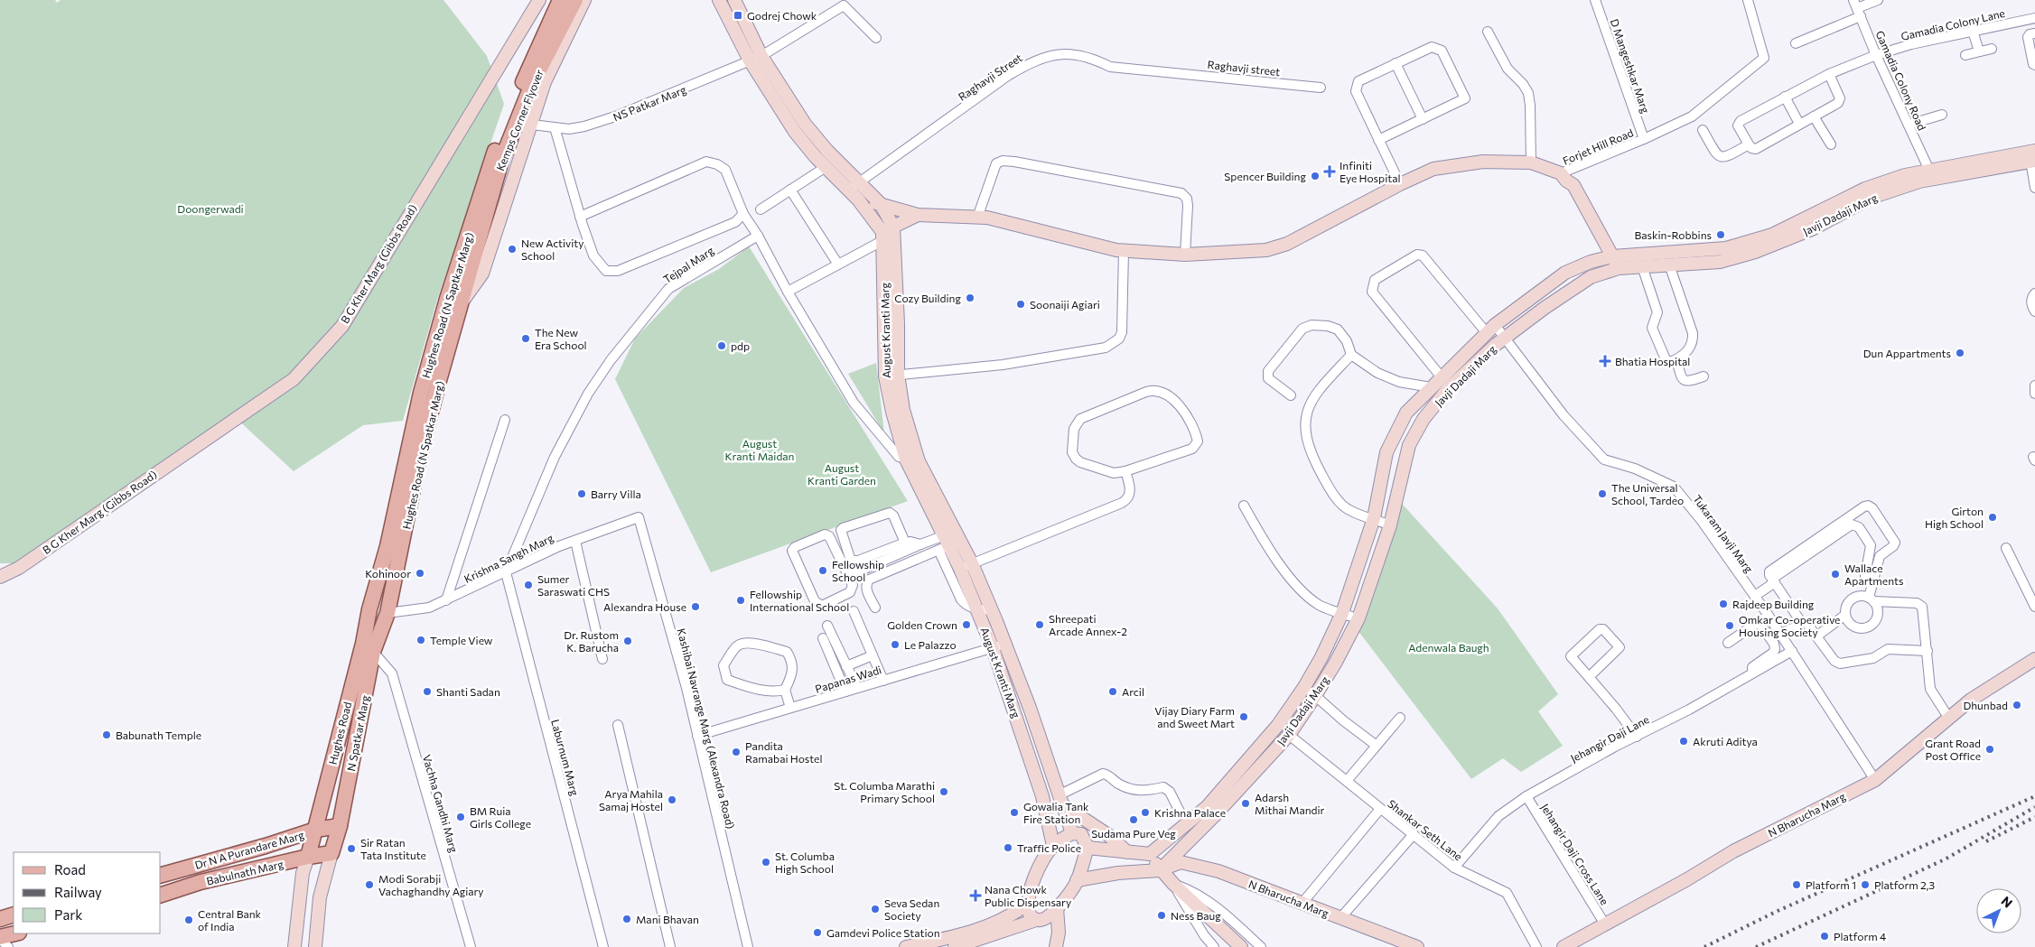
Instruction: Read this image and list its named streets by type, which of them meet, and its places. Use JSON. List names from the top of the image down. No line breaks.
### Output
{"streets":{"main road":["Kemps Corner Flyover","Javji Dadaji Marg","B G Kher Marg (Gibbs Road)","Hughes Road (N Saptkar Marg)","August Kranti Marg","Hughes Road (N Spatkar Marg)","Hughes Road","N Spatkar Marg","N Bharucha Marg","Dr N A Purandare Marg","Babulnath Marg"],"street":["Gamadia Colony Lane","D Mangeshkar Marg","Raghavji street","Raghavji Street","Gamadia Colony Road","NS Patkar Marg","Forjet Hill Road","Tejpal Marg","Tukaram Javji Marg","Krishna Sangh Marg","Papanas Wadi","Kashibai Navrange Marg (Alexandra Road)","Jehangir Daji Lane","Laburnum Marg","Vachha Gandhi Marg","Shankar Seth Lane","Jehangir Daji Cross Lane"]},"crossings":[["Gamadia Colony Lane","Gamadia Colony Road"],["D Mangeshkar Marg","Forjet Hill Road"],["Raghavji street","Raghavji Street"],["Gamadia Colony Road","Javji Dadaji Marg"],["Kemps Corner Flyover","Hughes Road (N Saptkar Marg)"],["Kemps Corner Flyover","Hughes Road (N Spatkar Marg)"],["Javji Dadaji Marg","Tukaram Javji Marg"],["Javji Dadaji Marg","N Bharucha Marg"],["Javji Dadaji Marg","Shankar Seth Lane"],["Tejpal Marg","Krishna Sangh Marg"],["Tejpal Marg","Laburnum Marg"],["Hughes Road (N Saptkar Marg)","Hughes Road"],["August Kranti Marg","Papanas Wadi"],["Hughes Road (N Spatkar Marg)","Krishna Sangh Marg"],["Hughes Road (N Spatkar Marg)","N Spatkar Marg"],["Tukaram Javji Marg","Jehangir Daji Lane"],["Tukaram Javji Marg","N Bharucha Marg"],["Krishna Sangh Marg","Kashibai Navrange Marg (Alexandra Road)"],["Krishna Sangh Marg","N Spatkar Marg"],["Krishna Sangh Marg","Laburnum Marg"],["Papanas Wadi","Kashibai Navrange Marg (Alexandra Road)"],["Hughes Road","Dr N A Purandare Marg"],["Hughes Road","Babulnath Marg"],["N Spatkar Marg","Vachha Gandhi Marg"],["N Spatkar Marg","Dr N A Purandare Marg"],["N Spatkar Marg","Babulnath Marg"],["Jehangir Daji Lane","Shankar Seth Lane"],["Jehangir Daji Lane","Jehangir Daji Cross Lane"],["N Bharucha Marg","Jehangir Daji Cross Lane"]],"parks":["Doongerwadi","August Kranti Maidan","August Kranti Garden","Adenwala Baugh"],"places":{"transit":["Godrej Chowk"],"health":["Infiniti Eye Hospital","Bhatia Hospital","Nana Chowk Public Dispensary"],"other":["Spencer Building","Baskin-Robbins","New Activity School","Cozy Building","Soonaiji Agiari","The New Era School","pdp","Dun Appartments","Barry Villa","The Universal School, Tardeo","Girton High School","Fellowship School","Kohinoor","Wallace Apartments","Sumer Saraswati CHS","Fellowship International School","Rajdeep Building","Alexandra House","Golden Crown","Shreepati Arcade Annex-2","Omkar Co-operative Housing Society","Temple View","Dr. Rustom K. Barucha","Le Palazzo","Shanti Sadan","Arcil","Dhunbad","Vijay Diary Farm and Sweet Mart","Babunath Temple","Akruti Aditya","Grant Road Post Office","Pandita Ramabai Hostel","St. Columba Marathi Primary School","Arya Mahila Samaj Hostel","Adarsh Mithai Mandir","Gowalia Tank Fire Station","Krishna Palace","BM Ruia Girls College","Sudama Pure Veg","Traffic Police","Sir Ratan Tata Institute","St. Columba High School","Modi Sorabji Vachaghandhy Agiary","Platform 1","Platform 2,3","Seva Sedan Society","Ness Baug","Mani Bhavan","Central Bank of India","Gamdevi Police Station","Platform 4"]},"legend":["Road","Railway","Park"],"north":"top right"}
